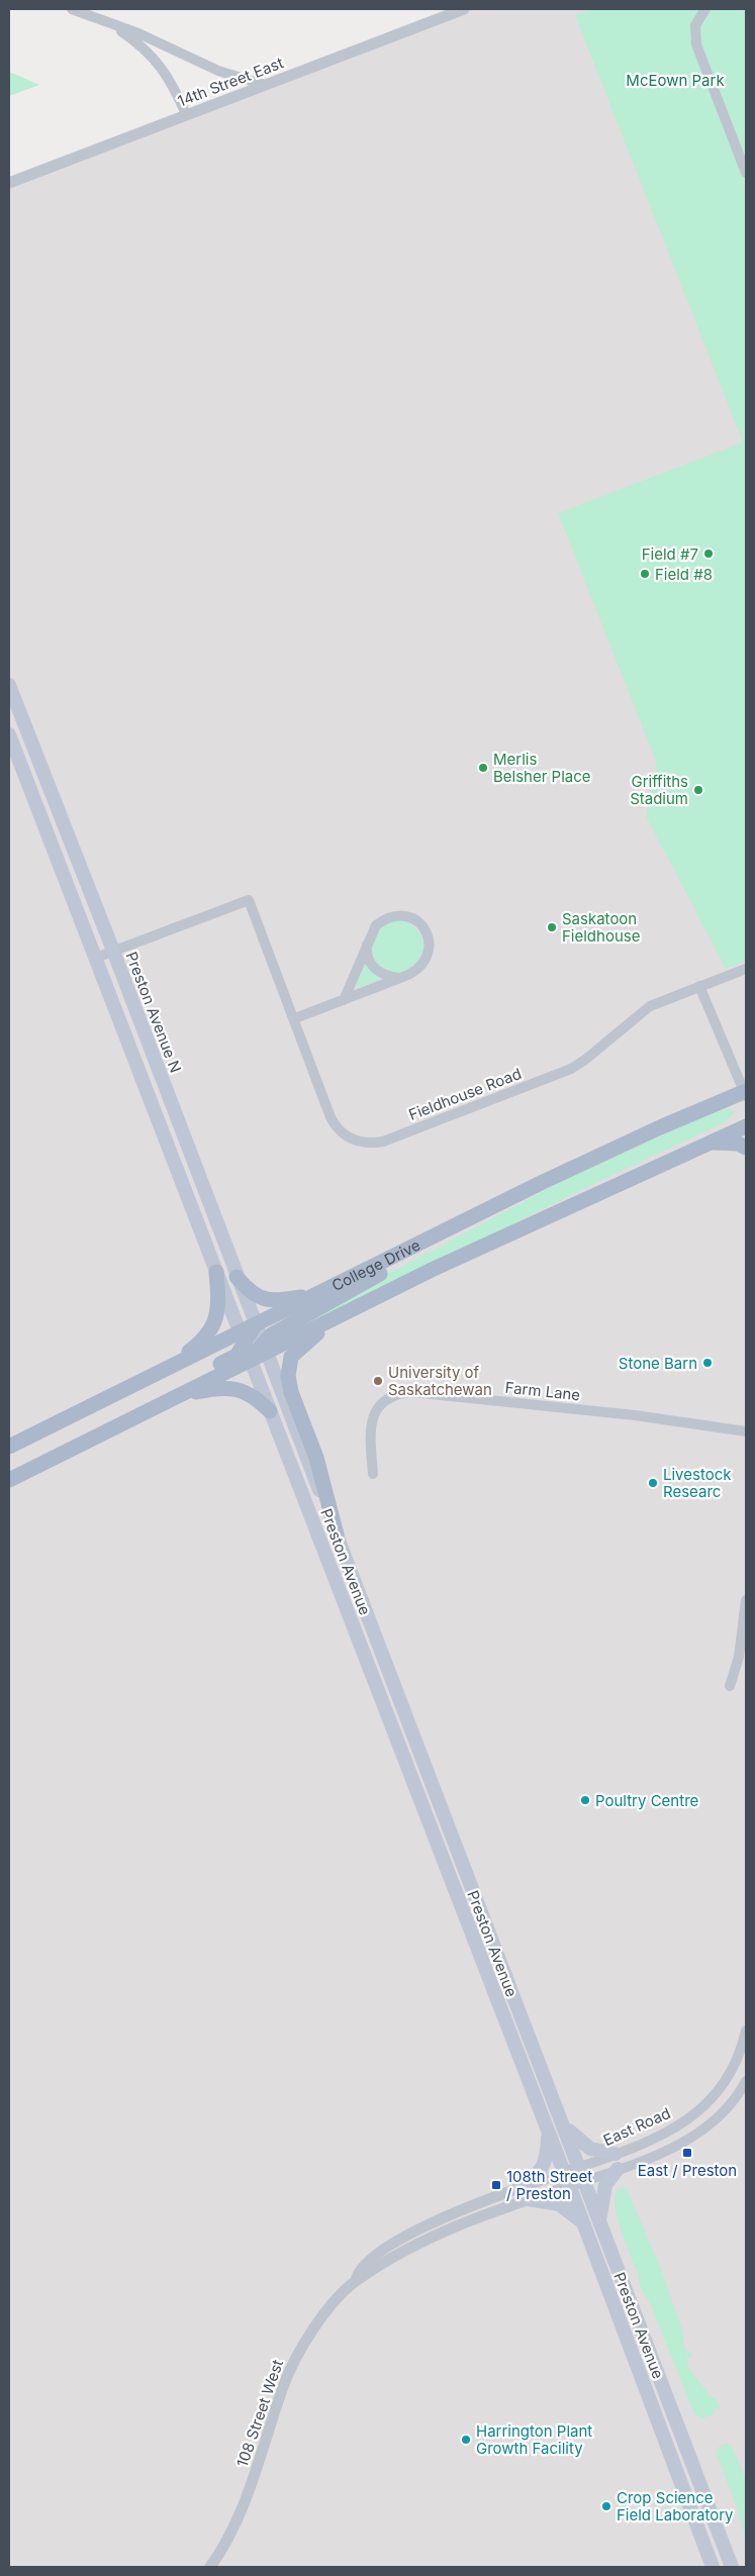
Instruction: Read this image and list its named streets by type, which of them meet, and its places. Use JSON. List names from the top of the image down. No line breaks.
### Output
{"streets":{"main road":["Preston Avenue N","College Drive","Preston Avenue"],"street":["14th Street East","Fieldhouse Road","Farm Lane","East Road","108 Street West"]},"crossings":[["Preston Avenue N","Fieldhouse Road"],["Preston Avenue N","College Drive"],["Preston Avenue N","Preston Avenue"],["College Drive","Preston Avenue"],["Preston Avenue","East Road"],["Preston Avenue","108 Street West"],["East Road","108 Street West"]],"parks":["McEown Park"],"places":{"other":["Field #7","Field #8","Merlis Belsher Place","Griffiths Stadium","Saskatoon Fieldhouse","Stone Barn","University of Saskatchewan","Livestock Researc","Poultry Centre","Harrington Plant Growth Facility","Crop Science Field Laboratory"],"transit":["East / Preston","108th Street / Preston"]}}
